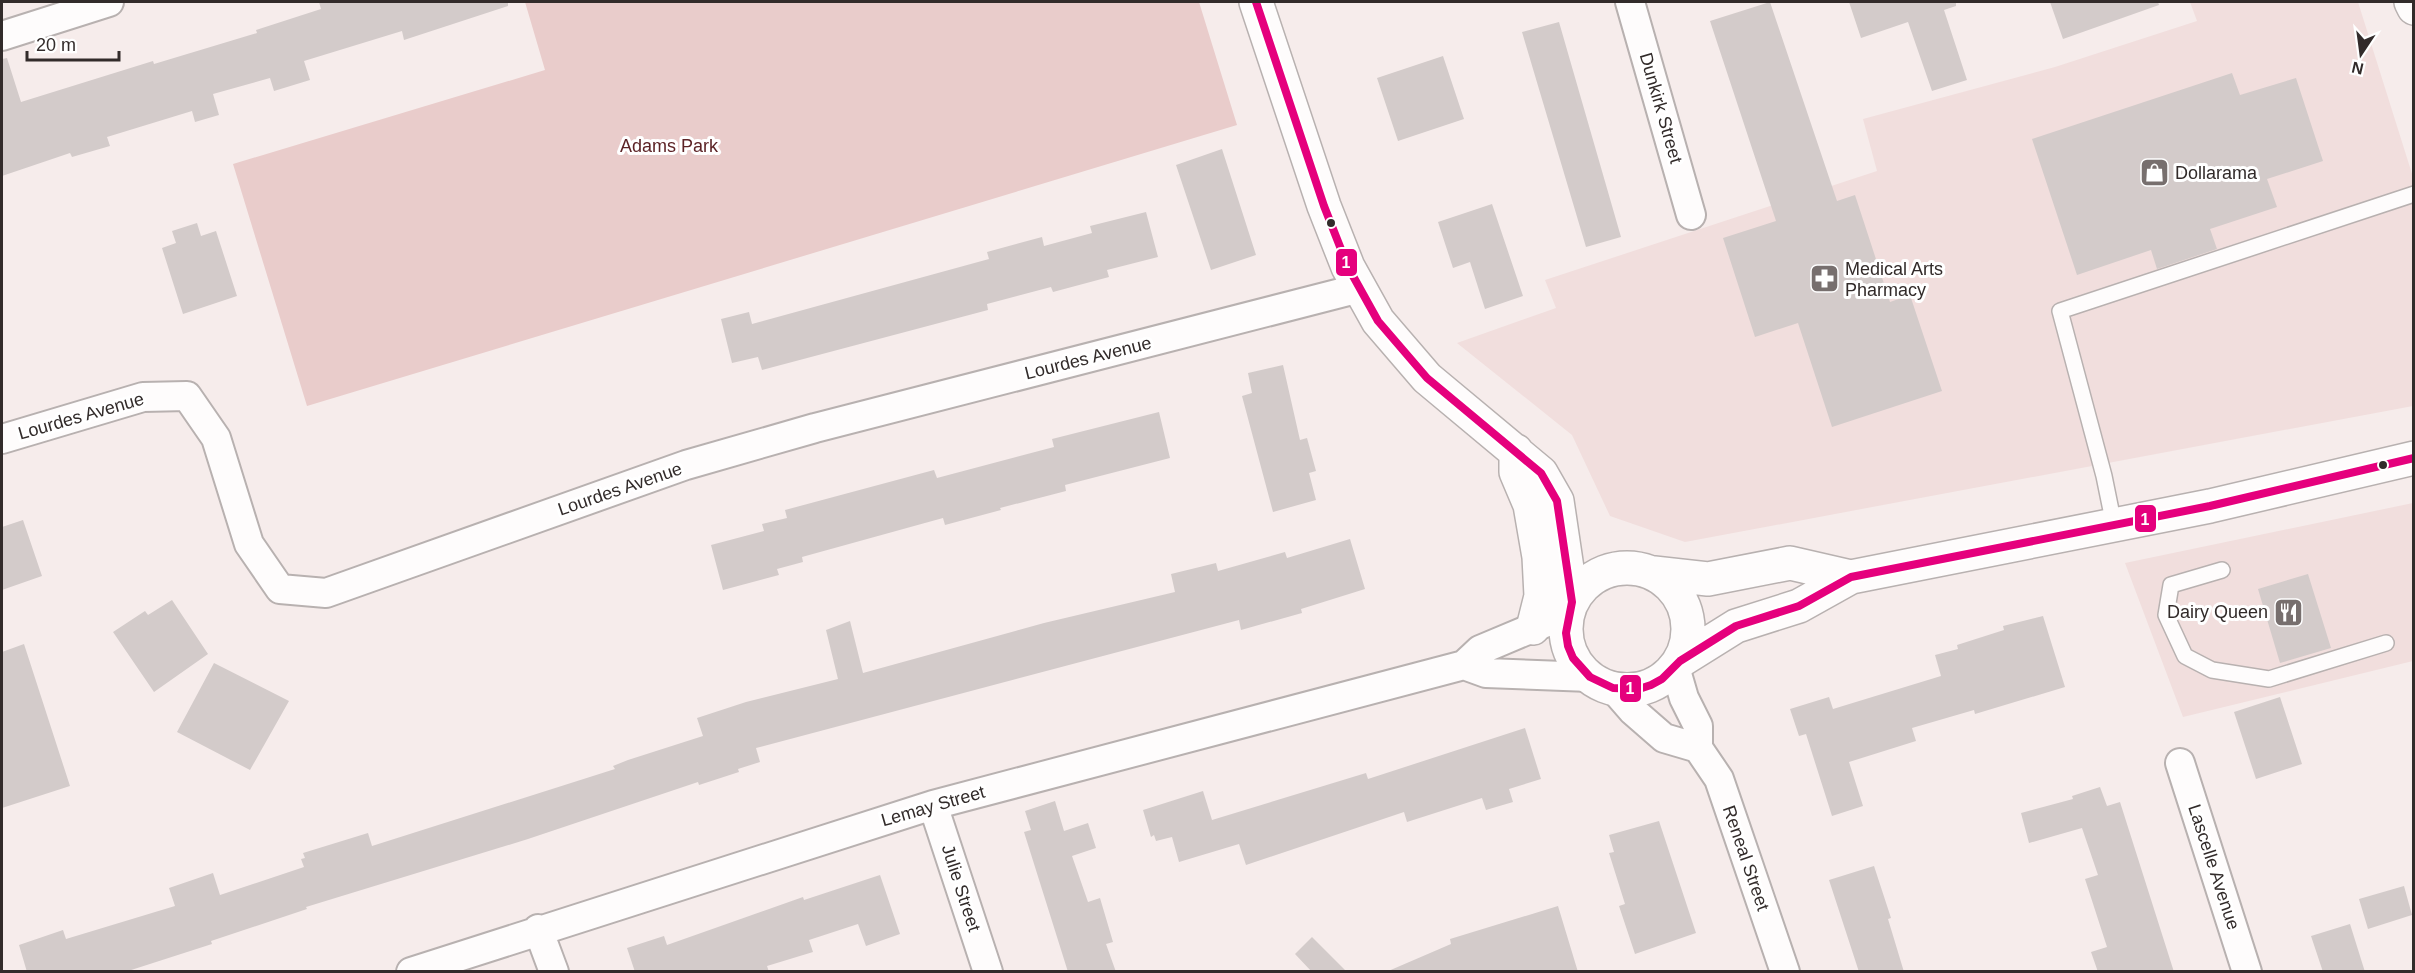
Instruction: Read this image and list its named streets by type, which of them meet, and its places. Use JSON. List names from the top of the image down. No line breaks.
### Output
{"streets":{"street":["Dunkirk Street","Lourdes Avenue","Lemay Street","Reneal Street","Lascelle Avenue","Julie Street"]},"crossings":[["Lemay Street","Reneal Street"],["Lemay Street","Julie Street"]],"parks":["Adams Park"],"places":{"shop":["Dollarama"],"pharmacy":["Medical Arts Pharmacy"],"restaurant":["Dairy Queen"]},"lines":["transit line 1"],"scale_bar":"20 m","north":"bottom"}
